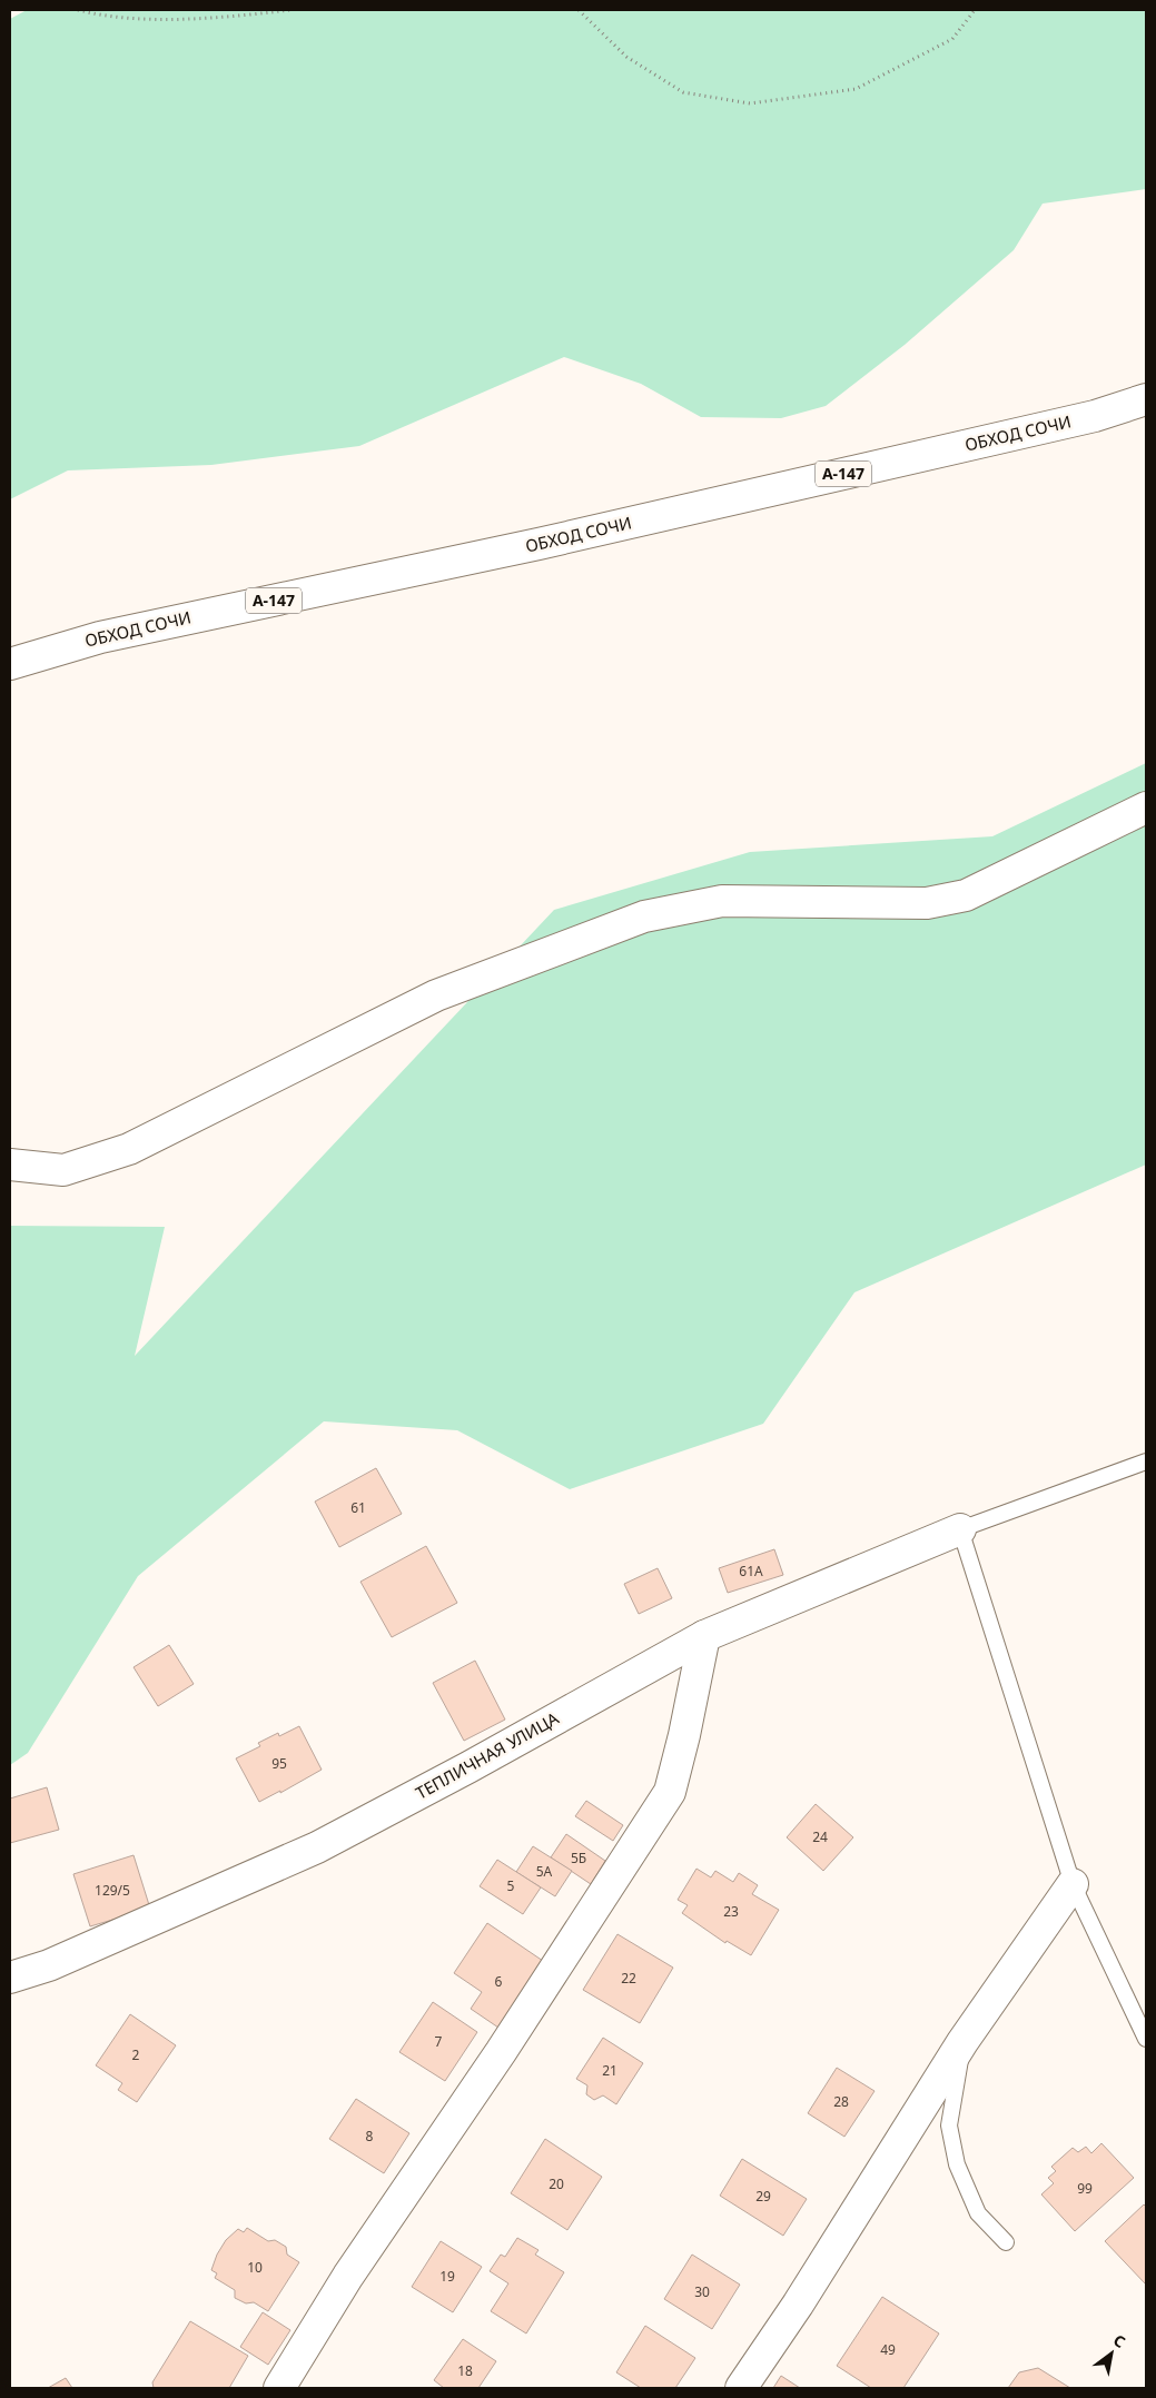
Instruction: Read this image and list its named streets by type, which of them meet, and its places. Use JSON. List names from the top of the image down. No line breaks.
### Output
{"streets":{"main road":["ОБХОД СОЧИ","А-147","ТЕПЛИЧНАЯ УЛИЦА"]},"house_numbers":["61","61А","95","24","5Б","5А","5","129/5","23","22","6","7","2","21","28","8","20","99","29","10","19","30","49","18"],"north":"top right"}
